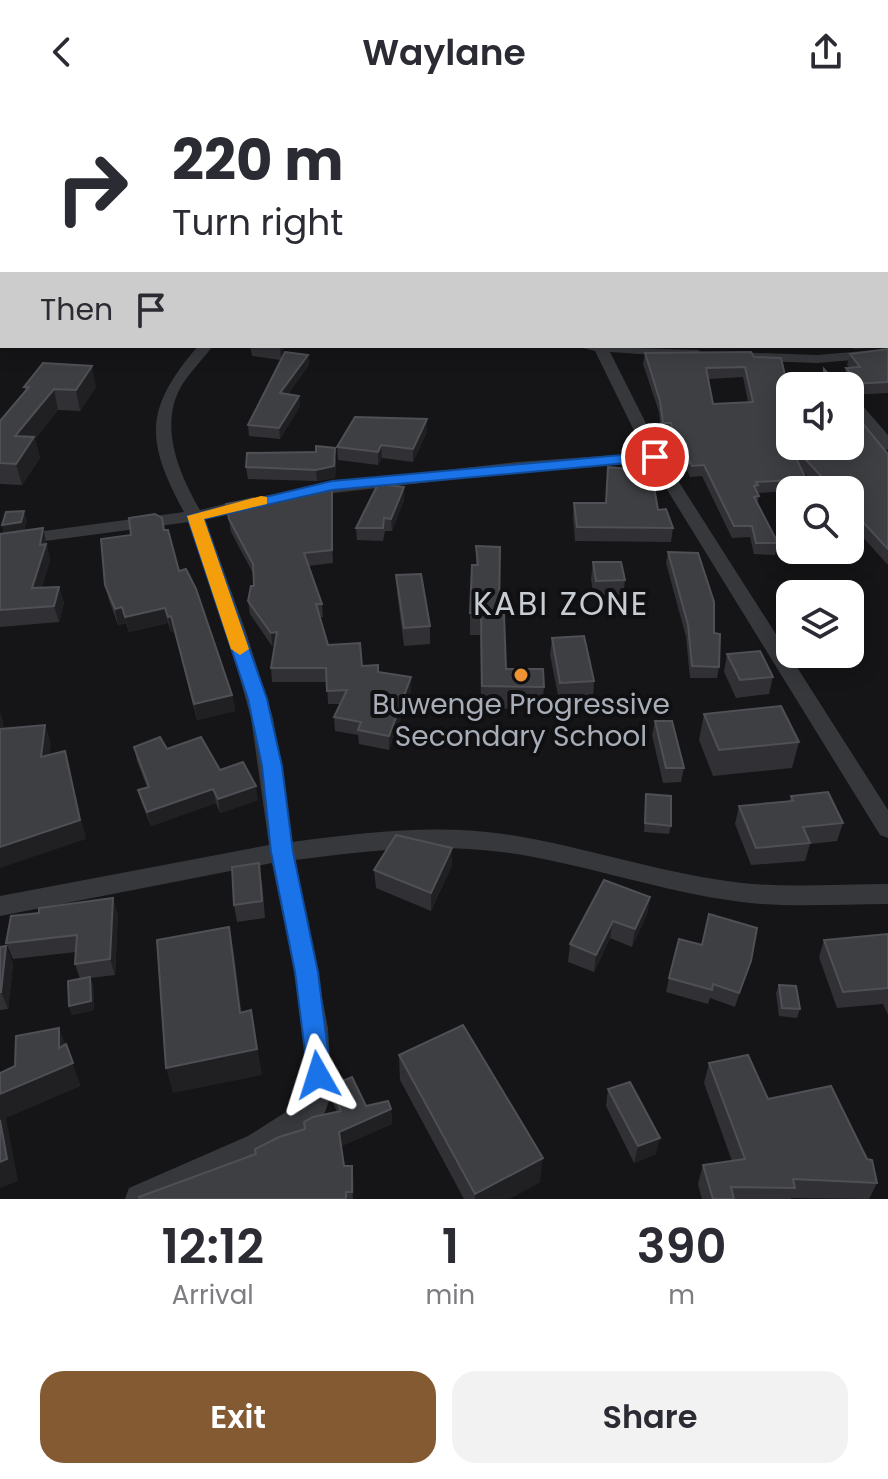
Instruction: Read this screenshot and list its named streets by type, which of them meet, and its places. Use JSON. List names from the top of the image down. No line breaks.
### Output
{"districts":["KABI ZONE"],"places":["Buwenge Progressive Secondary School"],"page":{"header":"Waylane","turn":["220 m","Turn right"],"then":"Then","eta":["12:12","Arrival","1","min","390","m"],"buttons":["Exit","Share"]}}
